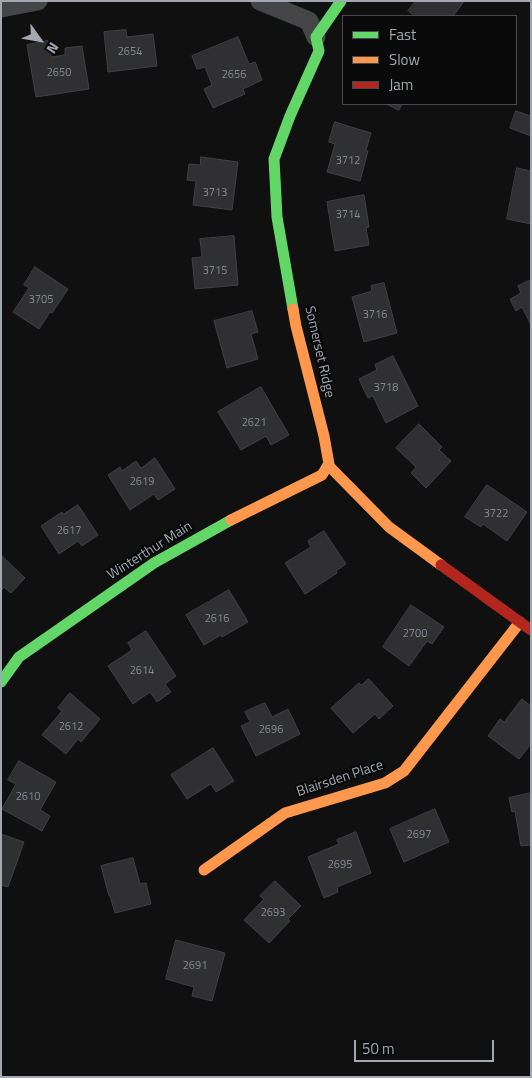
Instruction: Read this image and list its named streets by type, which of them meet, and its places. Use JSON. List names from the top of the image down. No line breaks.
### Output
{"streets":{"street":["Somerset Ridge","Winterthur Main","Blairsden Place"]},"crossings":[["Somerset Ridge","Winterthur Main"]],"house_numbers":["2654","2650","2656","3712","3713","3714","3715","3705","3716","3718","2621","2619","3722","2617","2616","2700","2614","2612","2696","2610","2697","2695","2693","2691"],"legend":["Fast","Slow","Jam"],"scale_bar":"50 m","north":"bottom right"}
